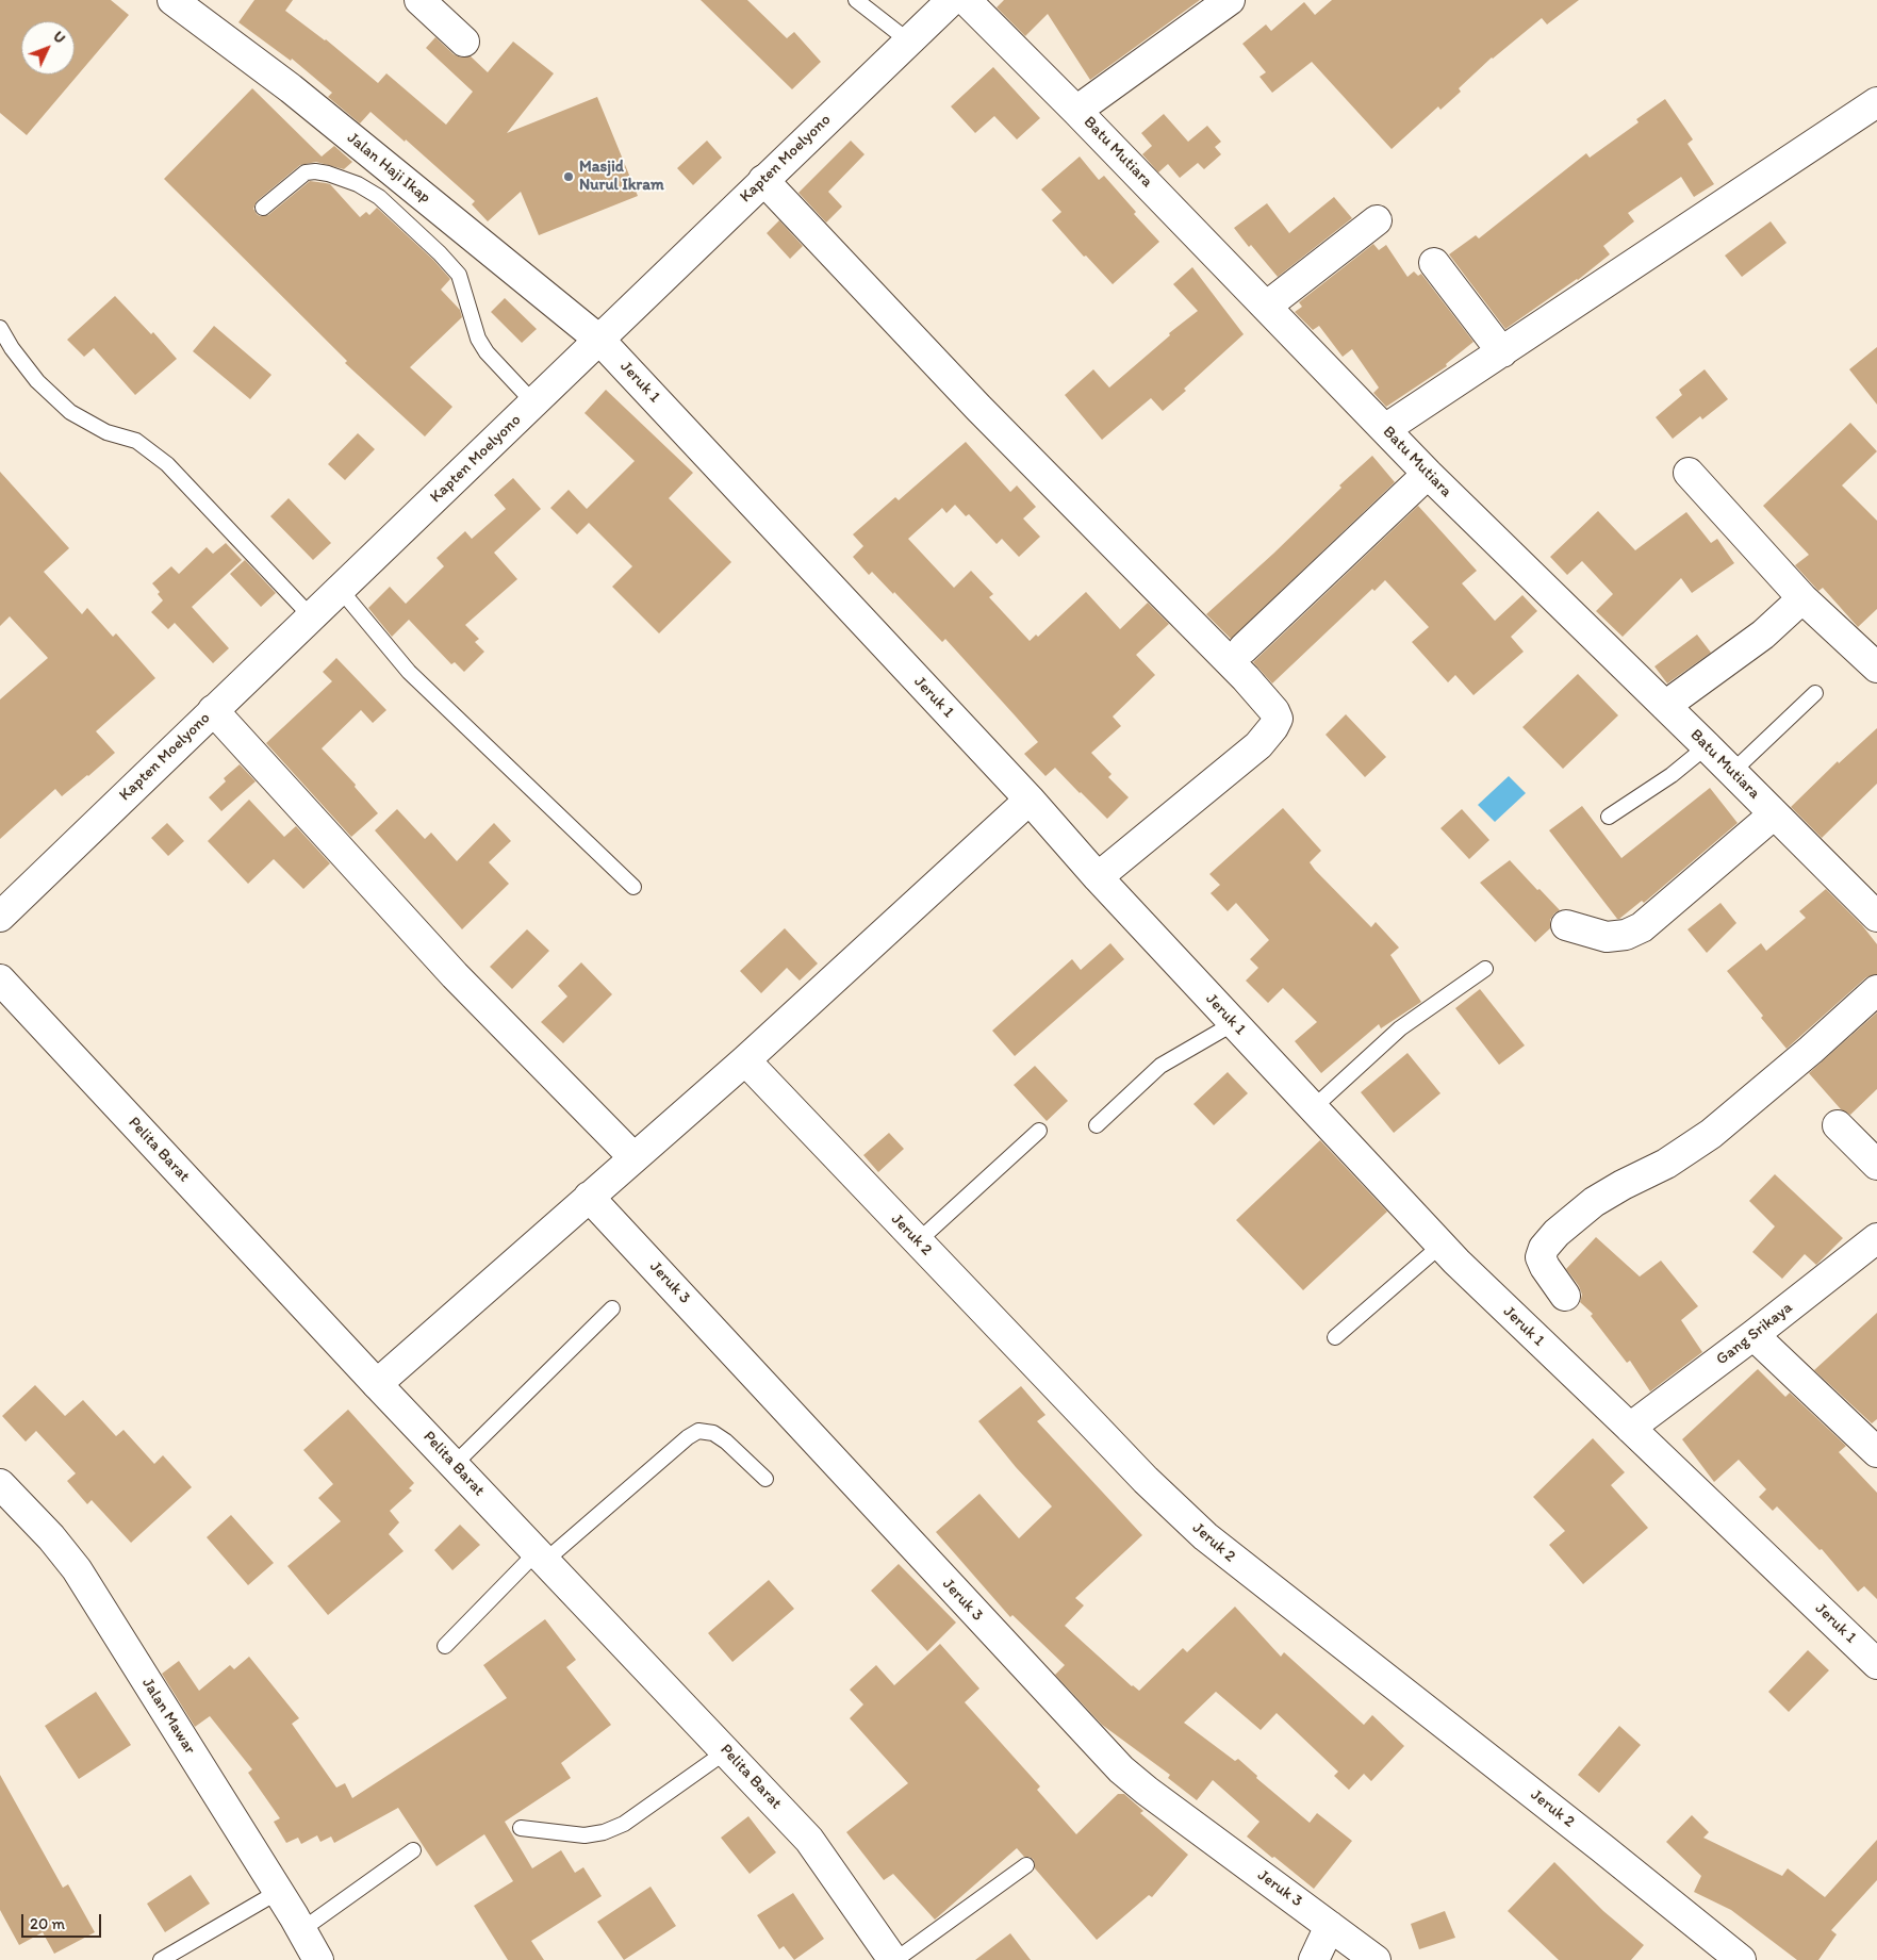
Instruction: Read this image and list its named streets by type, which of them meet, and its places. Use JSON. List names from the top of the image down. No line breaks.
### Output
{"streets":{"street":["Batu Mutiara","Kapten Moelyono","Jalan Haji Ikap","Jeruk 1","Pelita Barat","Jeruk 2","Jeruk 3","Gang Srikaya","Jalan Mawar"]},"crossings":[["Kapten Moelyono","Jalan Haji Ikap"],["Kapten Moelyono","Jeruk 1"],["Jalan Haji Ikap","Jeruk 1"],["Jeruk 1","Gang Srikaya"]],"places":["Masjid Nurul Ikram"],"scale_bar":"20 m","north":"top right"}
